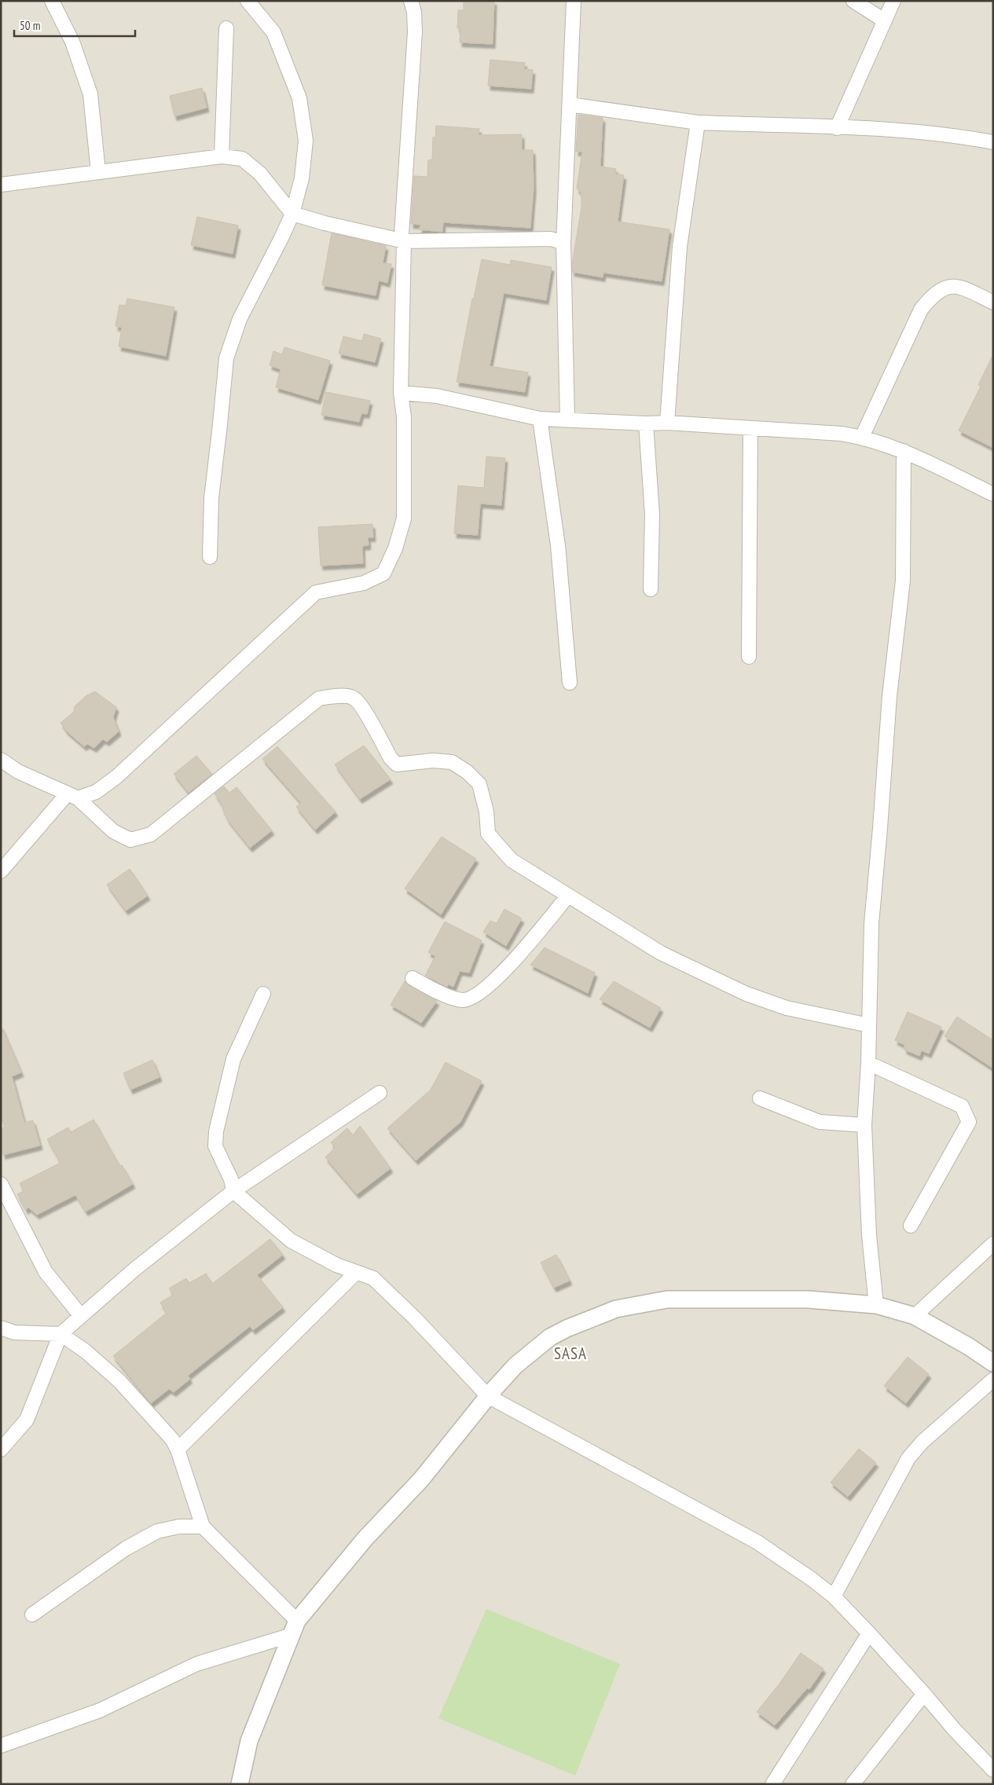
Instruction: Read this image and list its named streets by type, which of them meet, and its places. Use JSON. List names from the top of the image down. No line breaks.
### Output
{"districts":["SASA"],"scale_bar":"50 m"}
